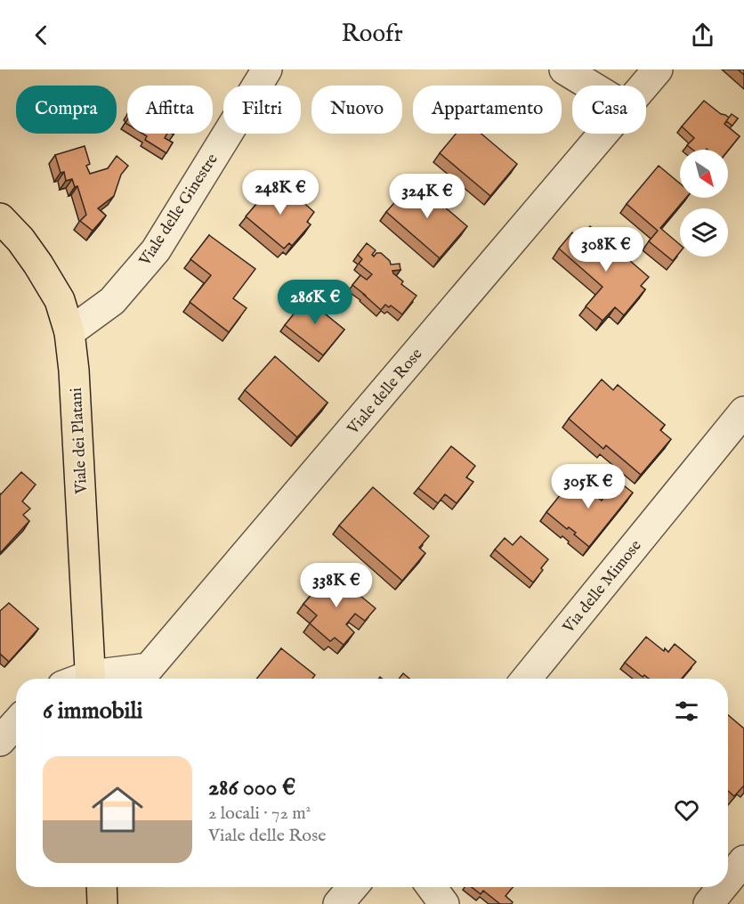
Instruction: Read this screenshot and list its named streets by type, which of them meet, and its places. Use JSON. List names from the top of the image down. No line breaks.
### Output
{"streets":{"main road":["Viale dei Platani"],"street":["Viale delle Ginestre","Viale delle Rose","Via delle Mimose"]},"crossings":[["Viale delle Ginestre","Viale dei Platani"]],"north":"bottom right","page":{"header":"Roofr","chip":["Compra","Affitta","Filtri","Nuovo","Appartamento","Casa"],"price":["248K €","324K €","308K €","286K €","305K €","338K €"],"heading":"6 immobili","list":[{"name":"286 000 €","note":"2 locali · 72 m² · Viale delle Rose"}]}}
